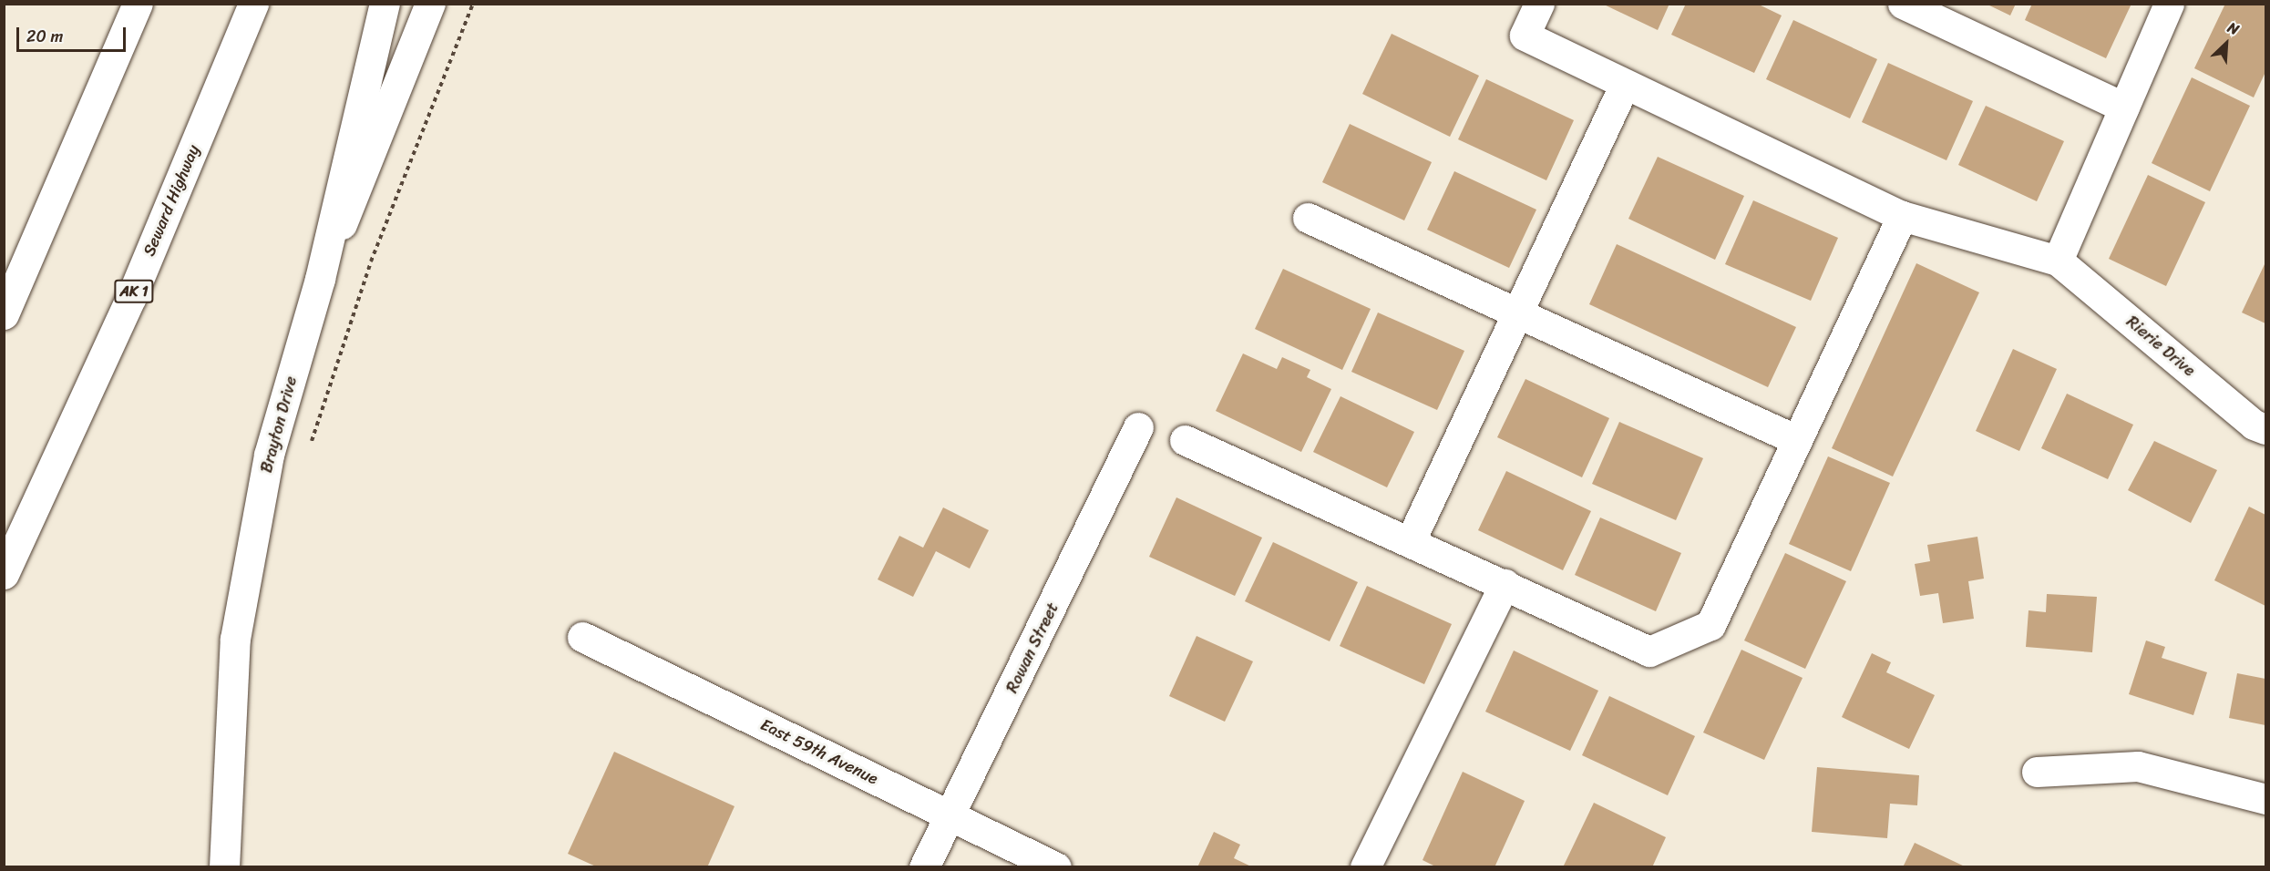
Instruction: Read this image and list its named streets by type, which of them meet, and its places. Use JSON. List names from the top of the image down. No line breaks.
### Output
{"streets":{"main road":["Seward Highway","AK 1","Rierie Drive","Brayton Drive","Rowan Street","East 59th Avenue"]},"crossings":[["Rowan Street","East 59th Avenue"]],"scale_bar":"20 m","north":"top right"}
